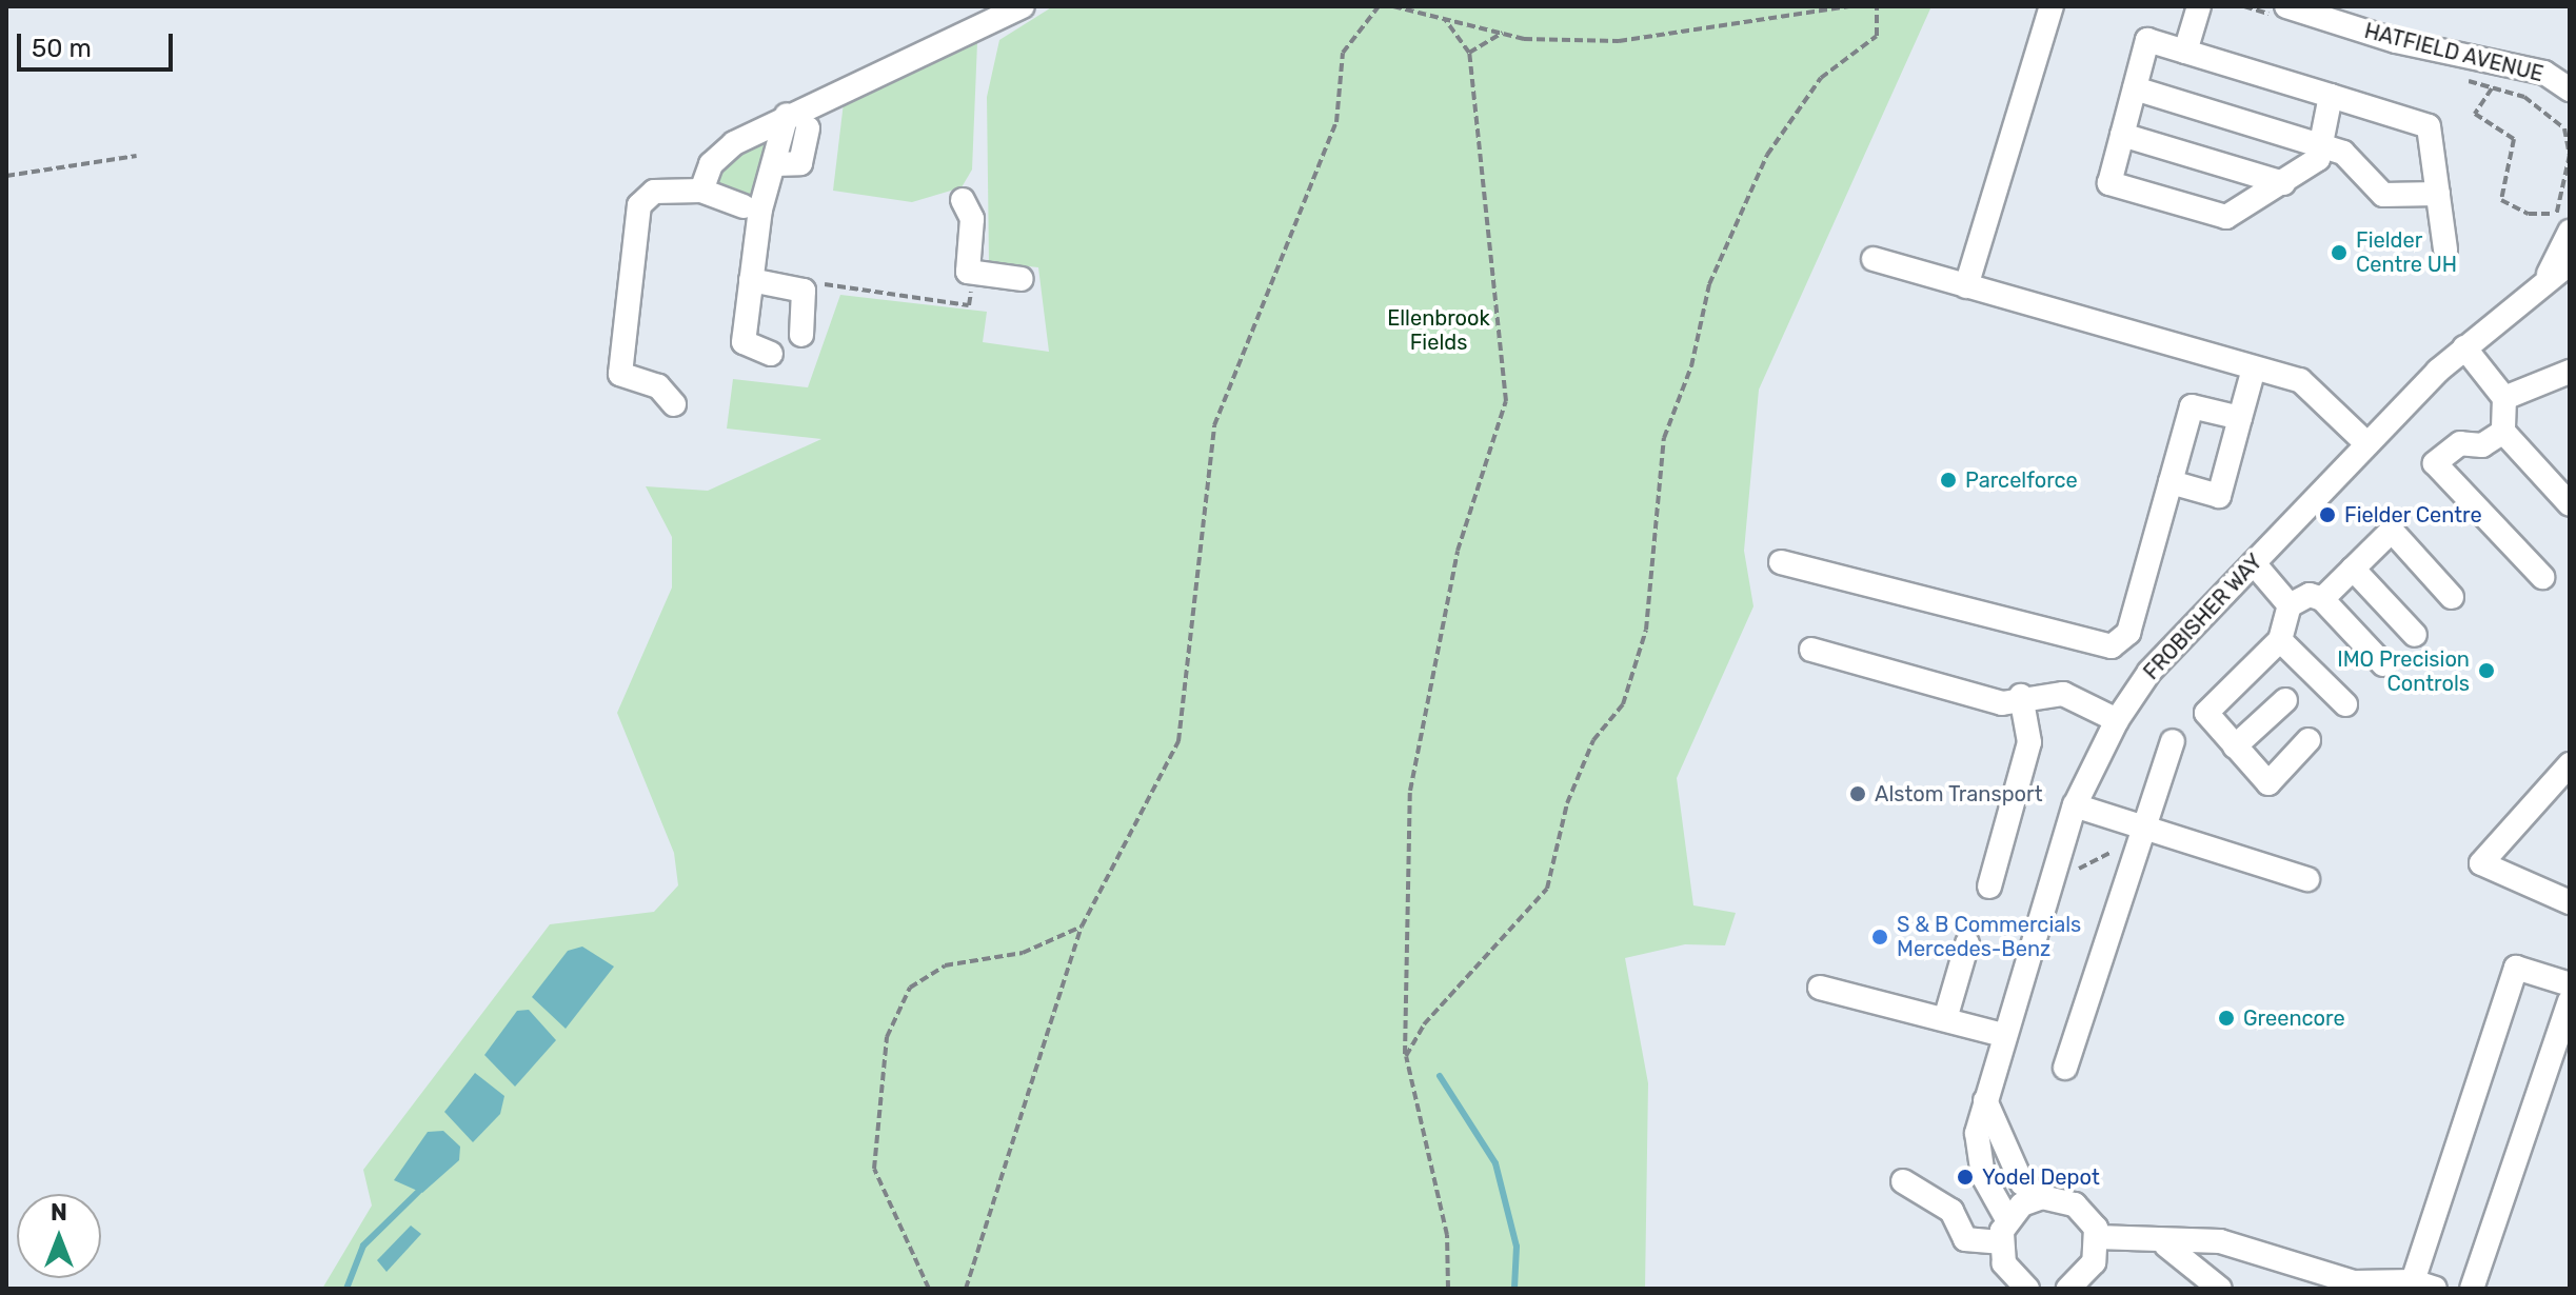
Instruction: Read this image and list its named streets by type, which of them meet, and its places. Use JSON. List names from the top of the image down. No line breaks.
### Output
{"streets":{"street":["HATFIELD AVENUE","FROBISHER WAY"]},"parks":["Ellenbrook Fields"],"places":["Fielder Centre UH","Parcelforce","Fielder Centre","IMO Precision Controls","Alstom Transport","S & B Commercials Mercedes-Benz","Greencore","Yodel Depot"],"scale_bar":"50 m","north":"top"}
